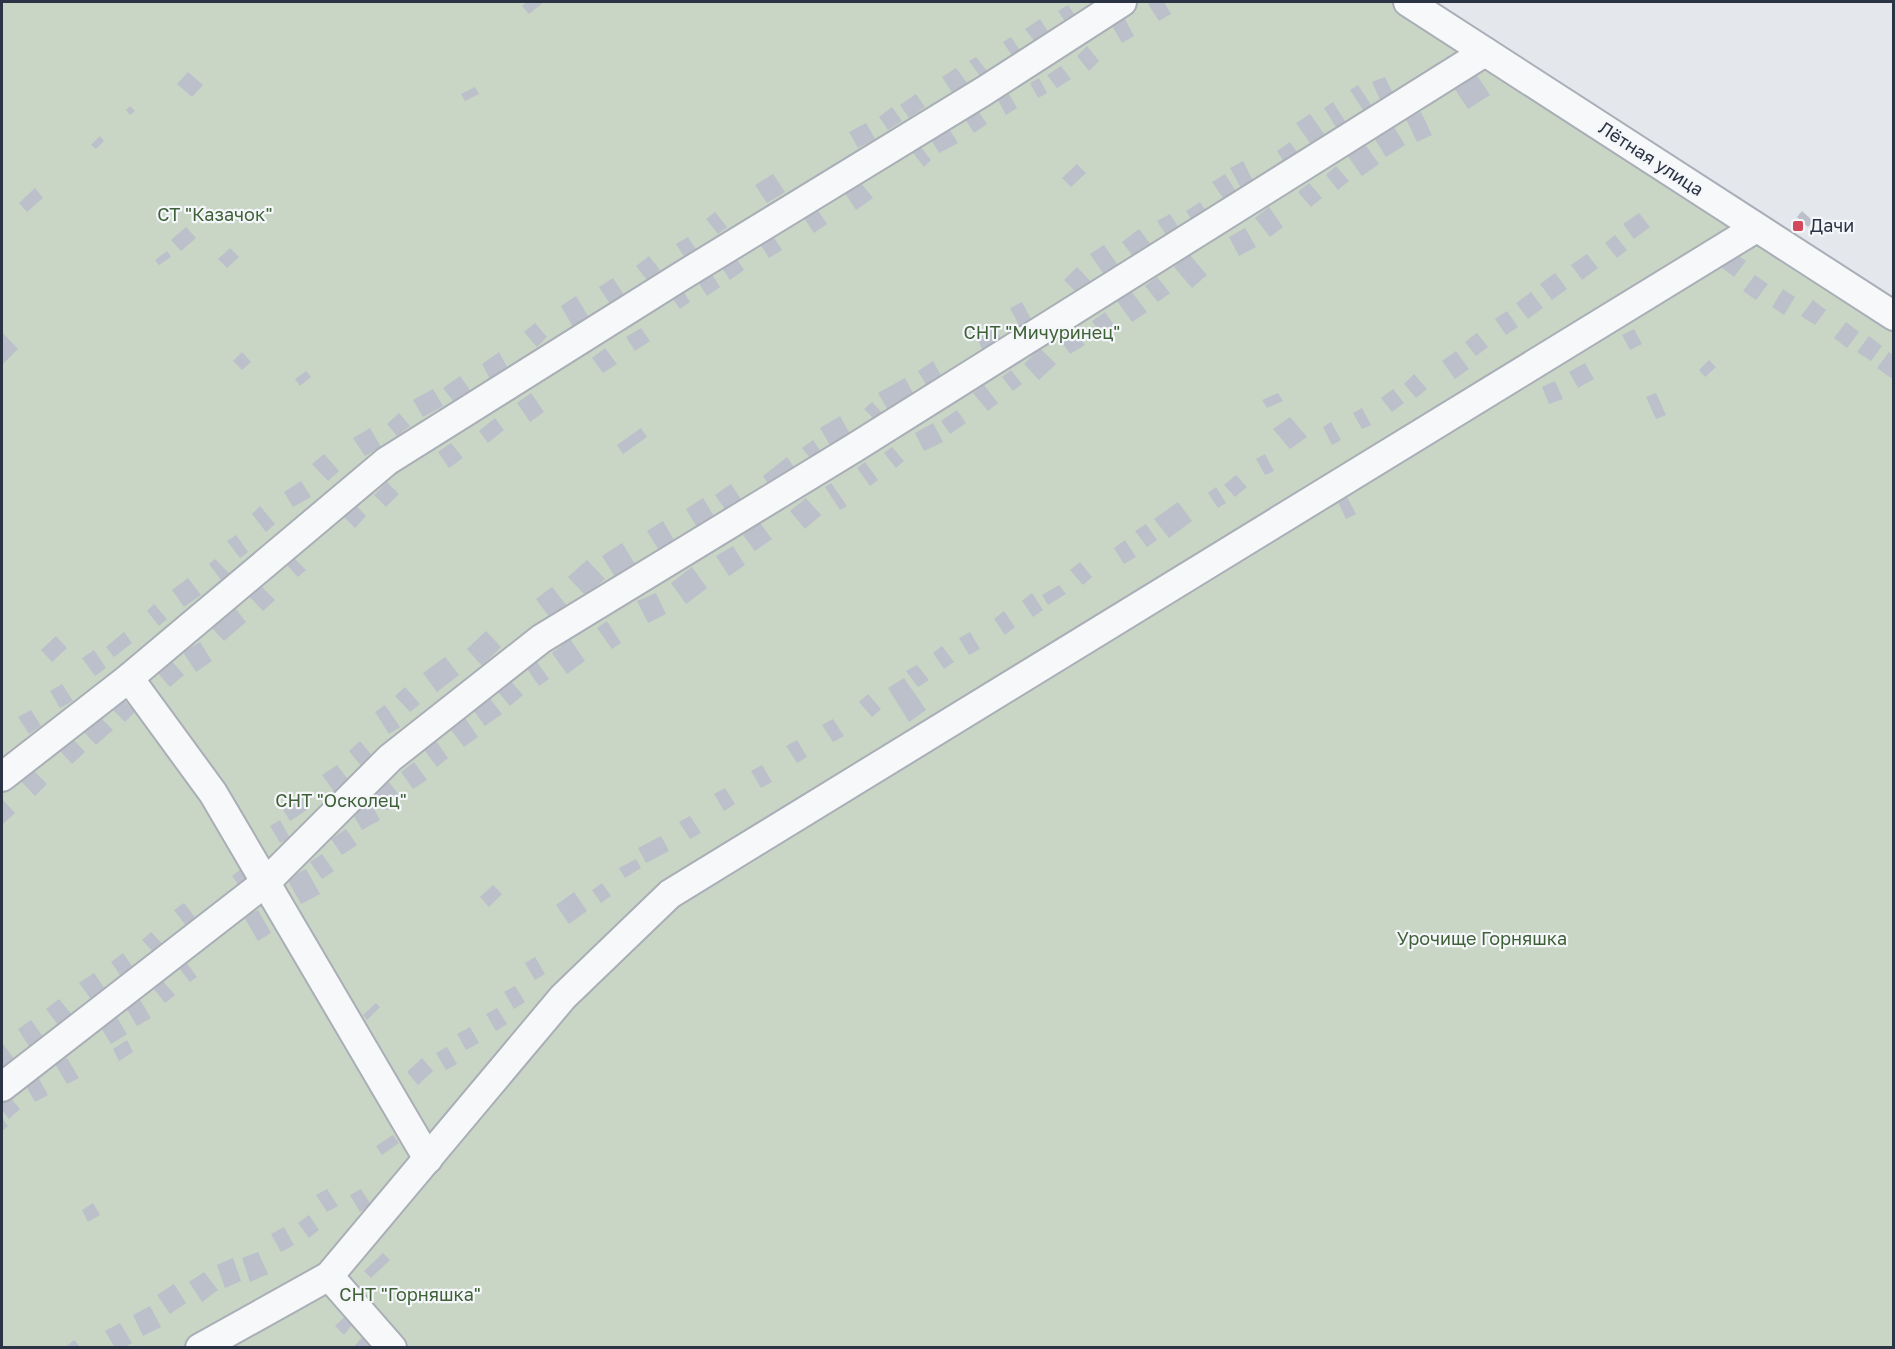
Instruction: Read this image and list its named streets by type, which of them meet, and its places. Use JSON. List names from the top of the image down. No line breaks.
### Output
{"streets":{"street":["Лётная улица"]},"parks":["СТ \"Казачок\"","СНТ \"Мичуринец\"","СНТ \"Осколец\"","Урочище Горняшка","СНТ \"Горняшка\""],"places":{"transit":["Дачи"]}}
